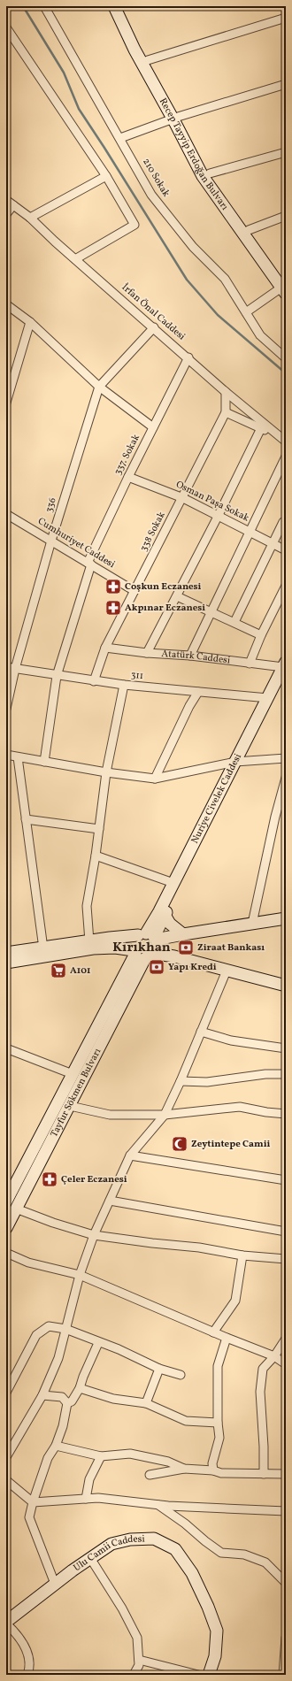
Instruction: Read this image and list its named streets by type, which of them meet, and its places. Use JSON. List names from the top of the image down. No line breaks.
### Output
{"streets":{"street":["Recep Tayyip Erdoğan Bulvarı","210 Sokak","İrfan Önal Caddesi","337. Sokak","Osman Paşa Sokak","336","338 Sokak","Cumhuriyet Caddesi","Atatürk Caddesi","311","Nuriye Civelek Caddesi","Tayfur Sökmen Bulvarı","Ulu Camii Caddesi"]},"crossings":[["İrfan Önal Caddesi","337. Sokak"],["İrfan Önal Caddesi","336"],["İrfan Önal Caddesi","338 Sokak"],["337. Sokak","Osman Paşa Sokak"],["337. Sokak","Cumhuriyet Caddesi"],["337. Sokak","311"],["Osman Paşa Sokak","338 Sokak"],["336","Cumhuriyet Caddesi"],["336","311"],["338 Sokak","Cumhuriyet Caddesi"],["338 Sokak","Atatürk Caddesi"],["338 Sokak","311"],["Atatürk Caddesi","Nuriye Civelek Caddesi"],["311","Nuriye Civelek Caddesi"],["Nuriye Civelek Caddesi","Tayfur Sökmen Bulvarı"]],"districts":["Kırıkhan"],"places":{"pharmacy":["Coşkun Eczanesi","Akpınar Eczanesi","Çeler Eczanesi"],"bank":["Ziraat Bankası","Yapı Kredi"],"supermarket":["A101"],"mosque":["Zeytintepe Camii"]}}
